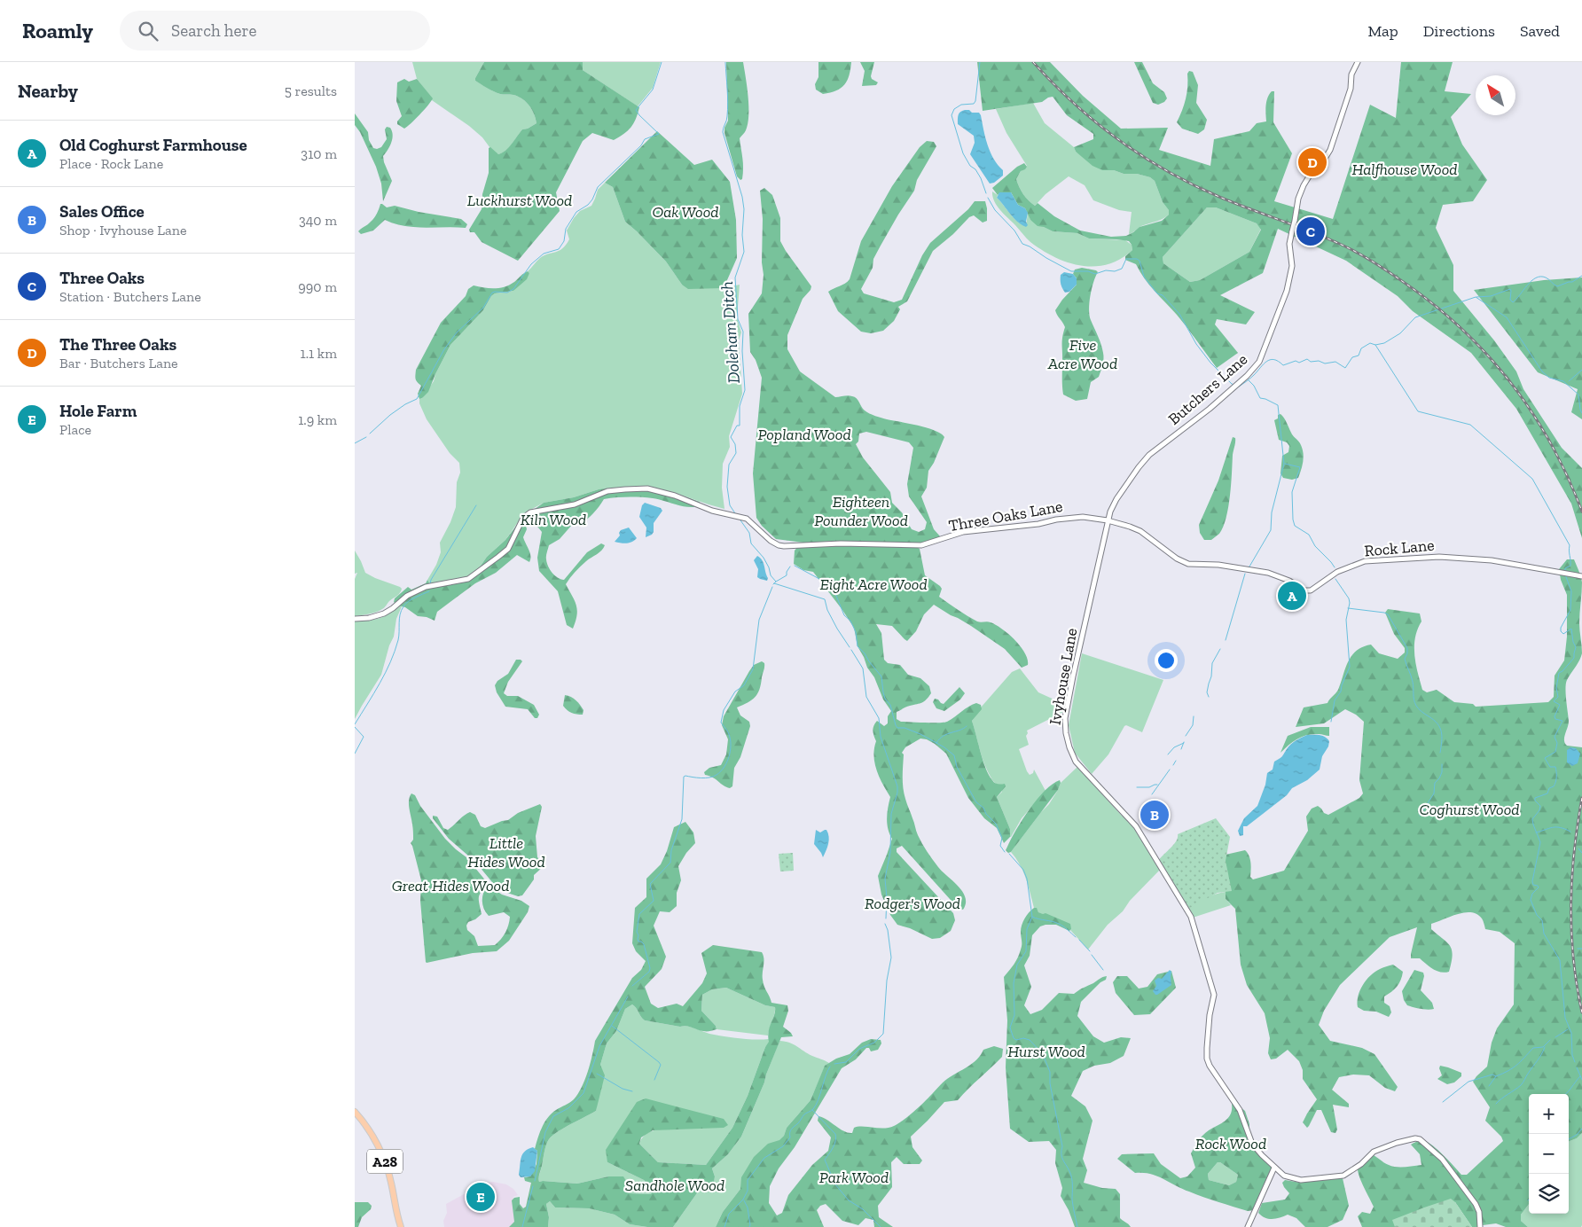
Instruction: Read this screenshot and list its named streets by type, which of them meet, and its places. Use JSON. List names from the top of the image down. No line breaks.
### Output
{"streets":{"main road":["A28"],"street":["Butchers Lane","Three Oaks Lane","Rock Lane","Ivyhouse Lane"]},"crossings":[["Butchers Lane","Three Oaks Lane"],["Butchers Lane","Rock Lane"],["Butchers Lane","Ivyhouse Lane"],["Three Oaks Lane","Rock Lane"],["Three Oaks Lane","Ivyhouse Lane"],["Rock Lane","Ivyhouse Lane"]],"water":["Doleham Ditch"],"parks":["Halfhouse Wood","Luckhurst Wood","Oak Wood","Five Acre Wood","Popland Wood","Eighteen Pounder Wood","Kiln Wood","Eight Acre Wood","Coghurst Wood","Little Hides Wood","Great Hides Wood","Rodger's Wood","Hurst Wood","Rock Wood","Park Wood","Sandhole Wood"],"north":"top left","page":{"header":"Roamly","search":"Search here","nav":["Map","Directions","Saved"],"heading":["Nearby","5 results"],"list":[{"mark":"A","name":"Old Coghurst Farmhouse","note":"Place · Rock Lane","value":"310 m"},{"mark":"B","name":"Sales Office","note":"Shop · Ivyhouse Lane","value":"340 m"},{"mark":"C","name":"Three Oaks","note":"Station · Butchers Lane","value":"990 m"},{"mark":"D","name":"The Three Oaks","note":"Bar · Butchers Lane","value":"1.1 km"},{"mark":"E","name":"Hole Farm","note":"Place","value":"1.9 km"}],"pins":["D","C","A","B","E"],"map_buttons":["+","−"]}}
